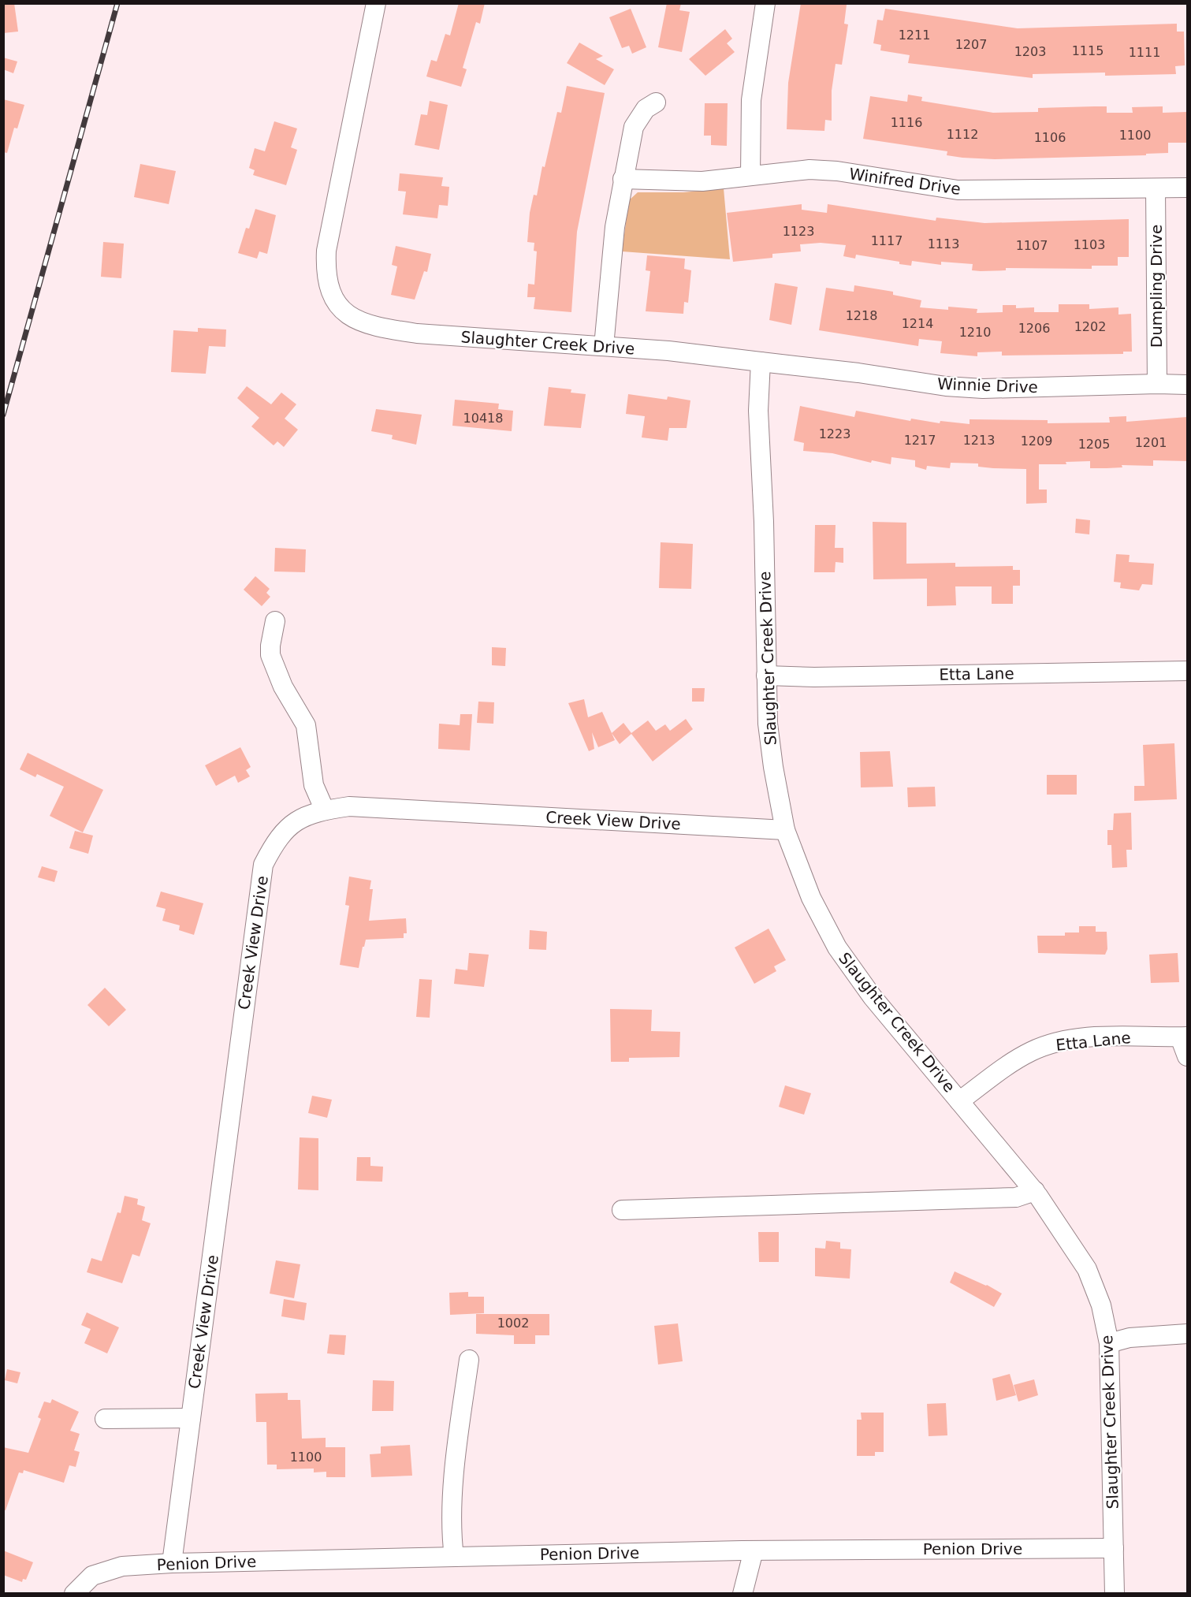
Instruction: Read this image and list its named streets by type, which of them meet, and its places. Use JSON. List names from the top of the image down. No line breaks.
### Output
{"streets":{"street":["Winifred Drive","Dumpling Drive","Slaughter Creek Drive","Winnie Drive","Etta Lane","Creek View Drive","Penion Drive"]},"crossings":[["Winifred Drive","Dumpling Drive"],["Dumpling Drive","Winnie Drive"],["Slaughter Creek Drive","Winnie Drive"],["Slaughter Creek Drive","Etta Lane"],["Slaughter Creek Drive","Creek View Drive"],["Slaughter Creek Drive","Penion Drive"],["Creek View Drive","Penion Drive"]],"house_numbers":["1211","1207","1115","1203","1111","1116","1112","1100","1106","1123","1117","1113","1103","1107","1218","1214","1202","1206","1210","10418","1223","1217","1213","1209","1201","1205","1002","1100"]}
